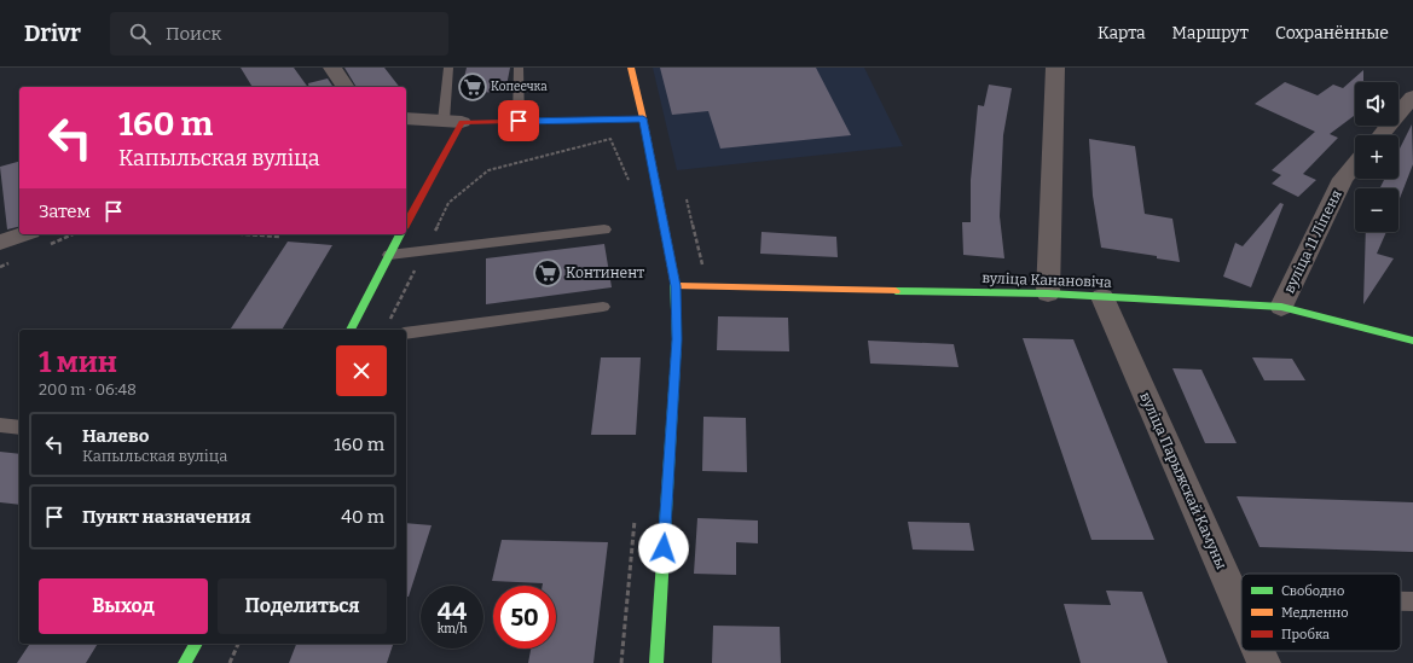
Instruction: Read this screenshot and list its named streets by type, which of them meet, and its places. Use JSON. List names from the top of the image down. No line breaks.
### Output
{"streets":{"main road":["вуліца Канановіча"],"street":["вуліца 11 Ліпеня","вуліца Парыжскай Камуны"]},"crossings":[["вуліца 11 Ліпеня","вуліца Канановіча"],["вуліца Канановіча","вуліца Парыжскай Камуны"]],"places":{"supermarket":["Копеечка","Континент"]},"legend":["Свободно","Медленно","Пробка"],"page":{"header":"Drivr","search":"Поиск","nav":["Карта","Маршрут","Сохранённые"],"map_buttons":["+","−"],"turn":["160 m","Капыльская вуліца"],"then":"Затем","heading":["1 мин","200 m · 06:48"],"list":[{"name":"Налево","note":"Капыльская вуліца","value":"160 m"},{"name":"Пункт назначения","value":"40 m"}],"buttons":["Выход","Поделиться"],"speed":"44 km/h","limit":"50"}}
